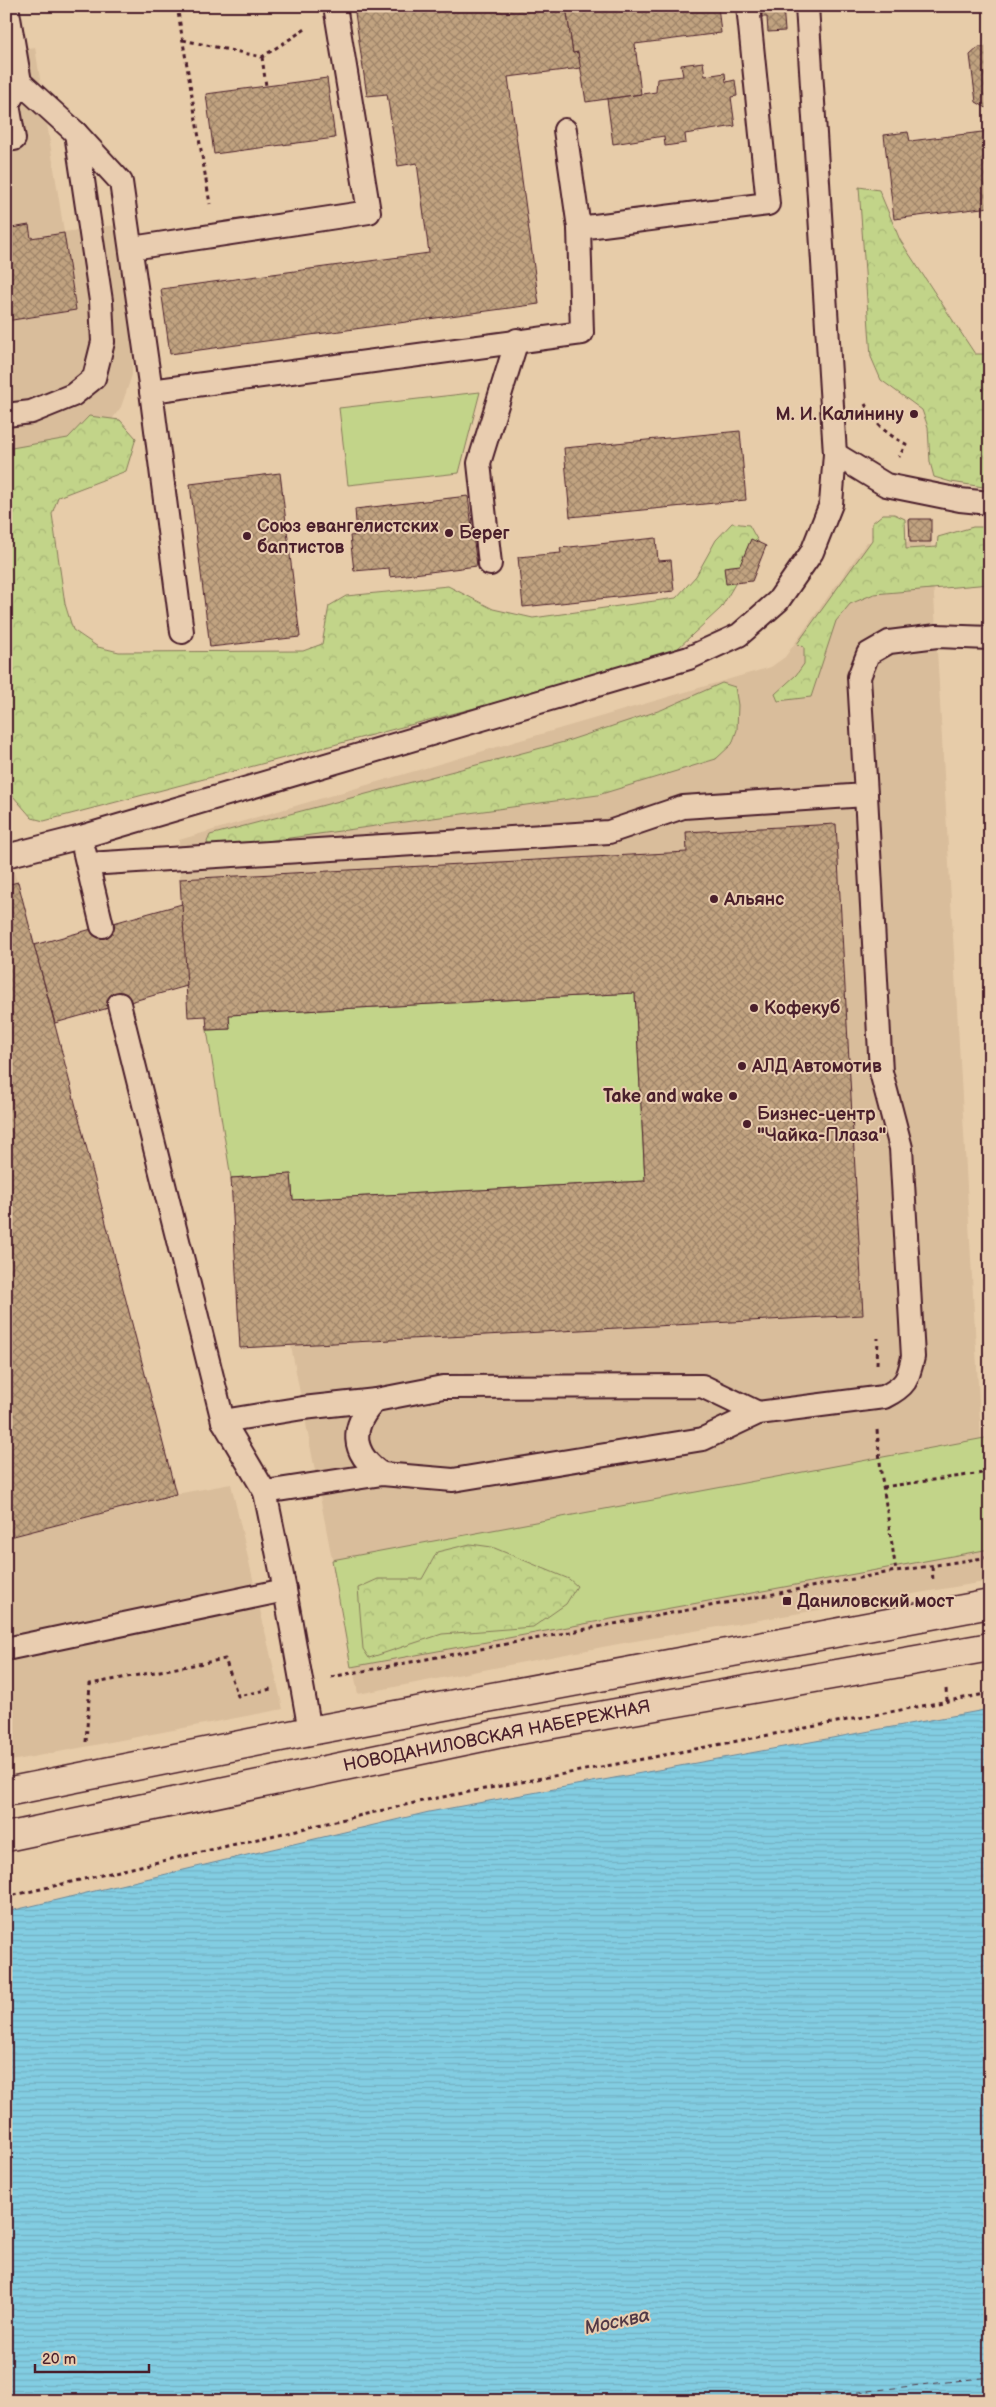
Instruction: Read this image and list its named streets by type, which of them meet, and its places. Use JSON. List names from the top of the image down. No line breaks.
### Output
{"streets":{"main road":["НОВОДАНИЛОВСКАЯ НАБЕРЕЖНАЯ"]},"water":["Москва"],"places":{"other":["М. И. Калинину","Берег","Союз евангелистских баптистов","Альянс","Кофекуб","АЛД Автомотив","Take and wake","Бизнес-центр \"Чайка-Плаза\""],"transit":["Даниловский мост"]},"scale_bar":"20 m"}
